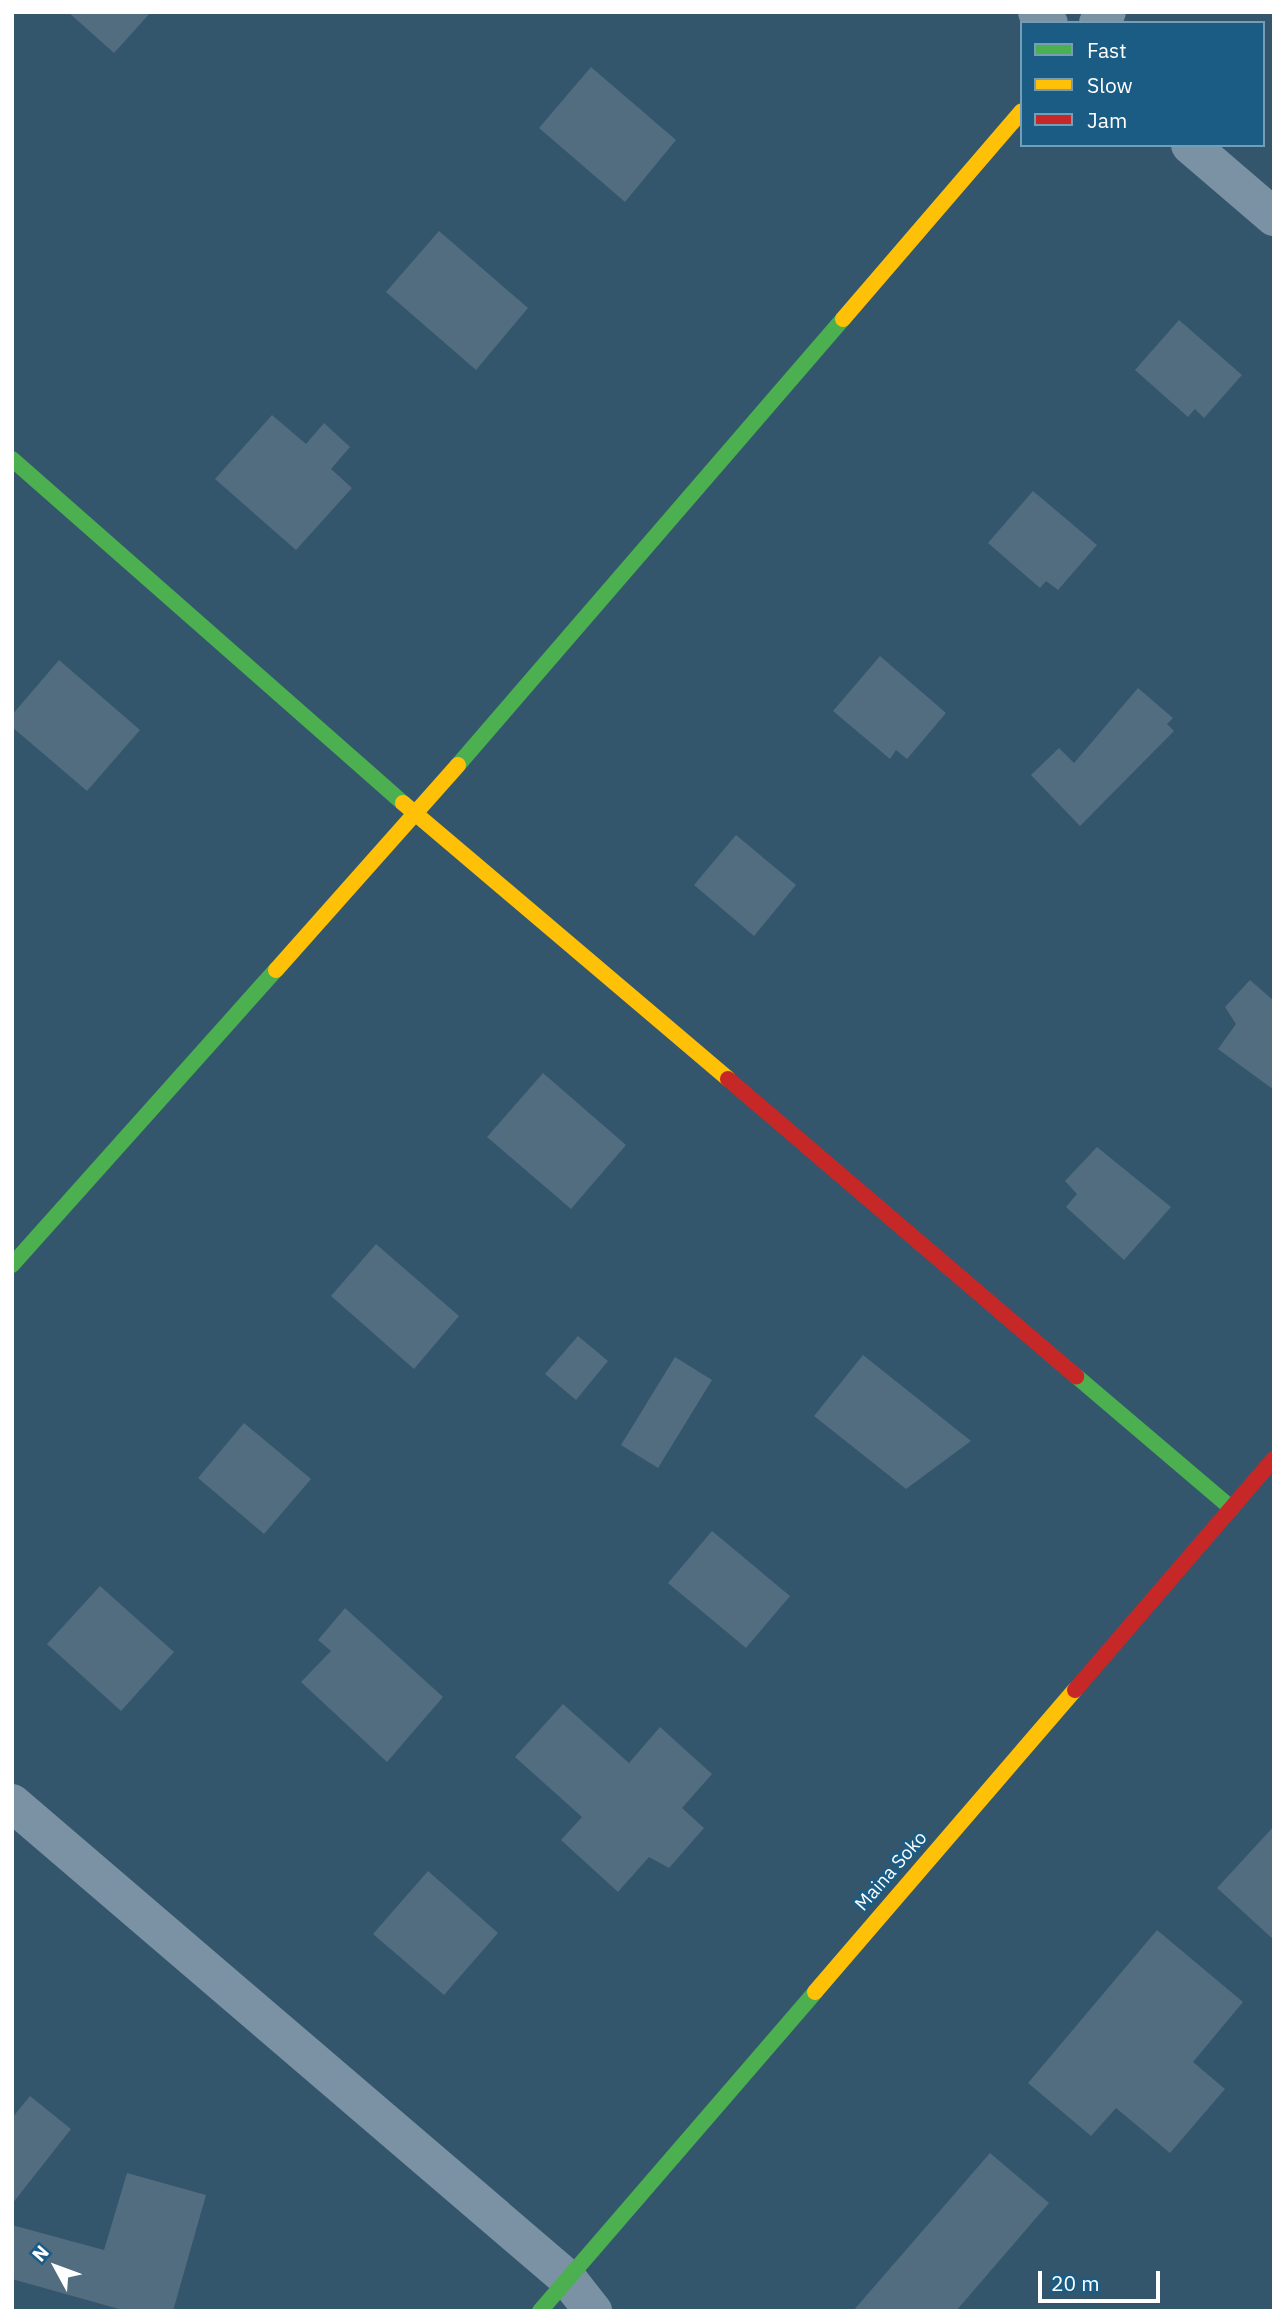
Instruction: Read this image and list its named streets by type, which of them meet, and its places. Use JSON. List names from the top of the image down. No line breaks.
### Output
{"streets":{"street":["Maina Soko"]},"legend":["Fast","Slow","Jam"],"scale_bar":"20 m","north":"top left"}
